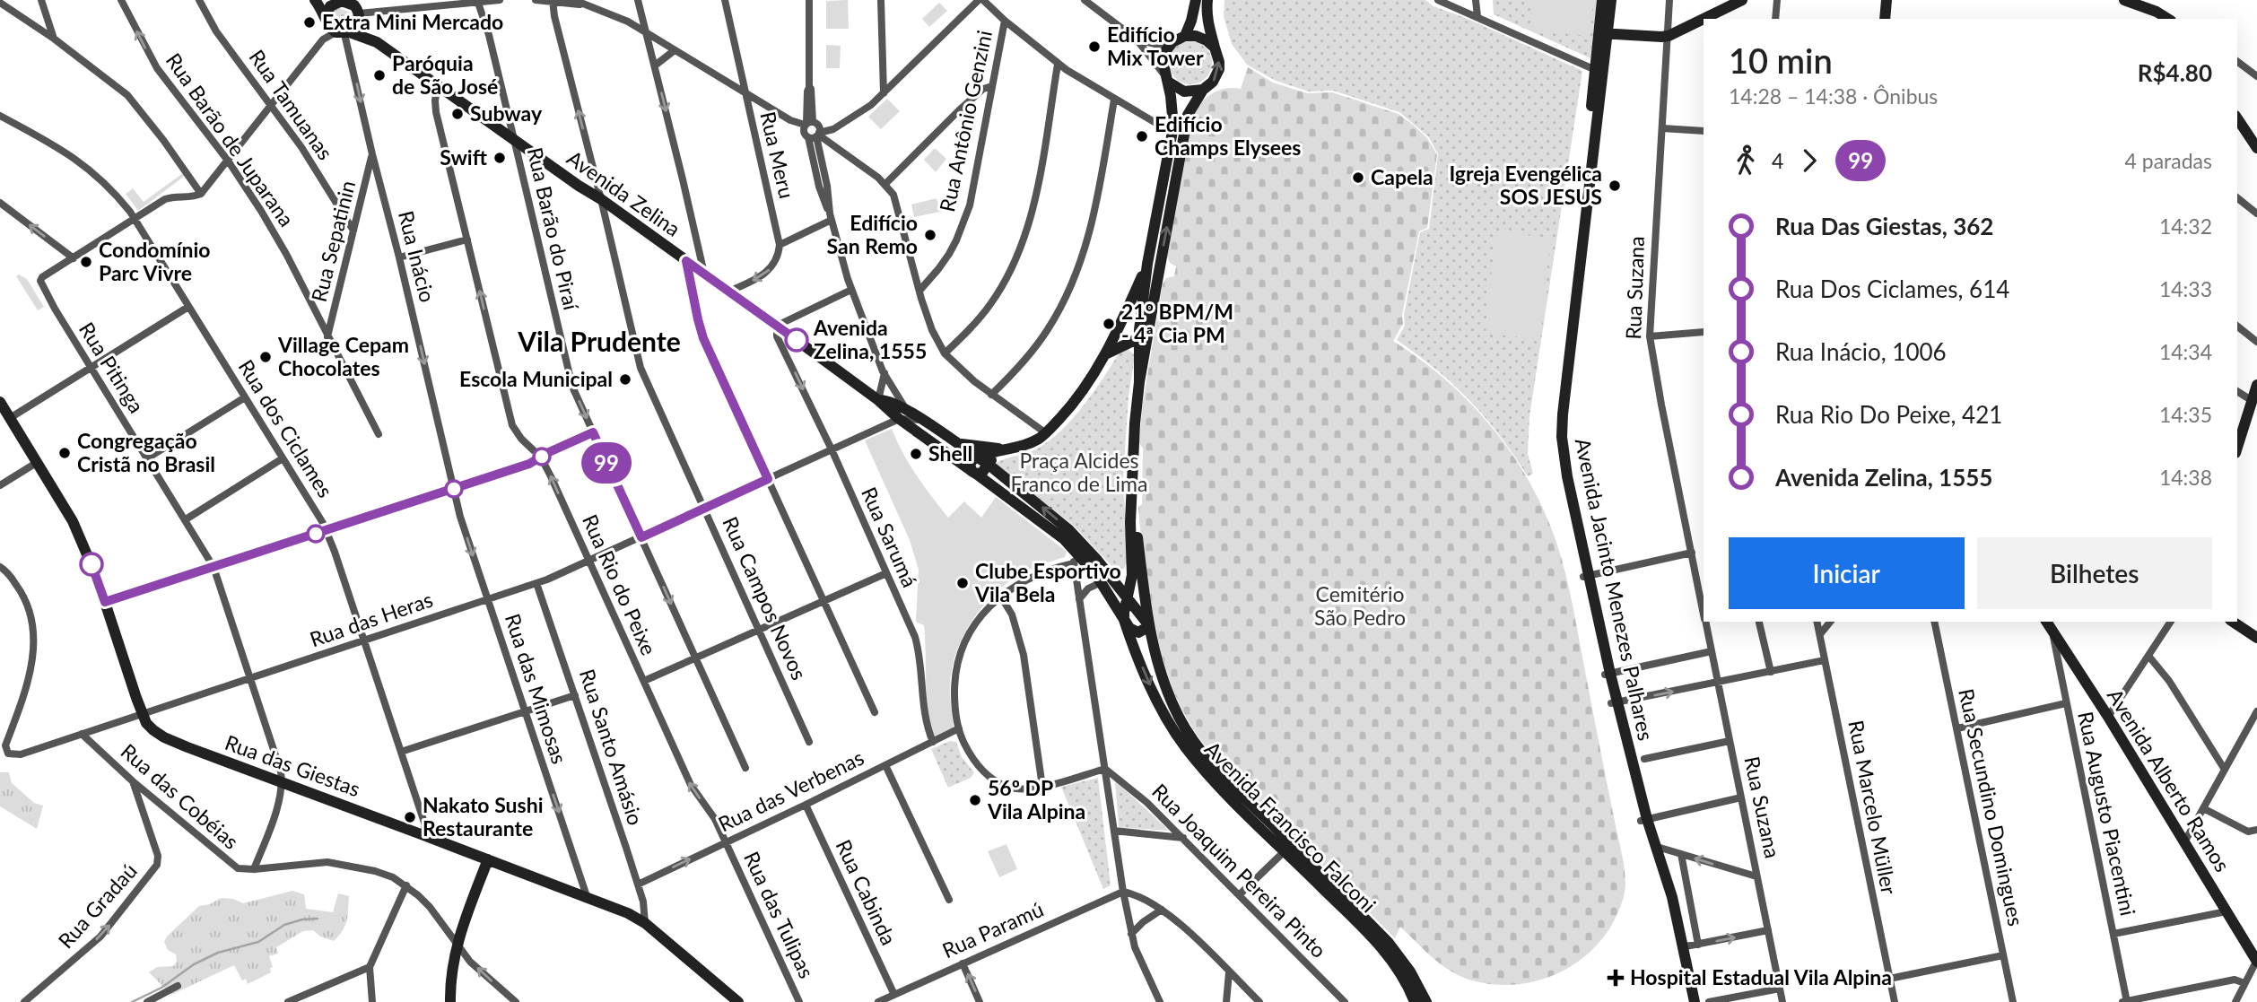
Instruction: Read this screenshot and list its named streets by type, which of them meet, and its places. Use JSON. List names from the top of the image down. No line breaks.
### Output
{"streets":{"main road":["Avenida Zelina","Avenida Jacinto Menezes Palhares","Rua das Giestas","Avenida Alberto Ramos","Avenida Francisco Falconi"],"street":["Rua Tamuanas","Rua Antônio Genzini","Rua Barão de Juparana","Rua Meru","Rua Barão do Piraí","Rua Sepatinin","Rua Inácio","Rua Suzana","Rua Pitinga","Rua dos Ciclames","Rua Sarumá","Rua Rio do Peixe","Rua Campos Novos","Rua das Heras","Rua das Mimosas","Rua Santo Amásio","Rua das Verbenas","Rua das Cobéias","Rua Marcelo Müller","Rua Secundino Domingues","Rua Augusto Piacentini","Rua Joaquim Pereira Pinto","Rua Cabinda","Rua Gradaú","Rua das Tulipas","Rua Paramú"]},"crossings":[["Rua Tamuanas","Rua Sepatinin"],["Rua Barão de Juparana","Rua Sepatinin"],["Avenida Zelina","Rua Barão do Piraí"],["Avenida Zelina","Rua Inácio"],["Avenida Zelina","Rua Sarumá"],["Avenida Zelina","Rua Rio do Peixe"],["Avenida Zelina","Rua Campos Novos"],["Avenida Zelina","Rua das Heras"],["Rua Barão do Piraí","Rua das Heras"],["Rua Sepatinin","Rua Inácio"],["Rua Inácio","Rua das Mimosas"],["Rua Pitinga","Rua dos Ciclames"],["Rua Pitinga","Rua das Heras"],["Rua Pitinga","Rua das Giestas"],["Rua dos Ciclames","Rua das Heras"],["Rua dos Ciclames","Rua das Giestas"],["Rua Sarumá","Rua das Heras"],["Rua Sarumá","Rua das Verbenas"],["Rua Rio do Peixe","Rua das Heras"],["Rua Rio do Peixe","Rua das Verbenas"],["Rua Rio do Peixe","Rua das Tulipas"],["Rua Campos Novos","Rua das Heras"],["Rua das Heras","Rua das Mimosas"],["Rua das Heras","Rua Santo Amásio"],["Rua das Heras","Rua das Giestas"],["Rua das Heras","Rua das Cobéias"],["Rua das Mimosas","Rua das Giestas"],["Rua Santo Amásio","Rua das Giestas"],["Rua Santo Amásio","Rua das Verbenas"],["Avenida Alberto Ramos","Rua Augusto Piacentini"],["Rua das Verbenas","Rua Cabinda"],["Rua das Verbenas","Rua das Tulipas"],["Rua das Cobéias","Rua Gradaú"],["Rua Cabinda","Rua Paramú"]],"one_way":["Rua Barão do Piraí","Rua Inácio","Rua Rio do Peixe","Rua das Mimosas","Rua Gradaú"],"districts":["Vila Prudente"],"parks":["Praça Alcides Franco de Lima","Cemitério São Pedro"],"places":{"other":["Extra Mini Mercado","Edifício Mix Tower","Paróquia de São José","Subway","Edifício Champs Elysees","Swift","Capela","Igreja Evengélica SOS JESUS","Edifício San Remo","Condomínio Parc Vivre","21º BPM/M - 4ª Cia PM","Avenida Zelina, 1555","Village Cepam Chocolates","Escola Municipal","Congregação Cristã no Brasil","Shell","Clube Esportivo Vila Bela","56º DP Vila Alpina","Nakato Sushi Restaurante"],"health":["Hospital Estadual Vila Alpina"]},"lines":["bus line 99"],"page":{"on_map":"99","heading":["10 min","14:28 – 14:38 · Ônibus","R$4.80"],"legs":["4","99","4 paradas"],"list":[{"name":"Rua Das Giestas, 362","value":"14:32"},{"name":"Rua Dos Ciclames, 614","value":"14:33"},{"name":"Rua Inácio, 1006","value":"14:34"},{"name":"Rua Rio Do Peixe, 421","value":"14:35"},{"name":"Avenida Zelina, 1555","value":"14:38"}],"buttons":["Iniciar","Bilhetes"]}}
